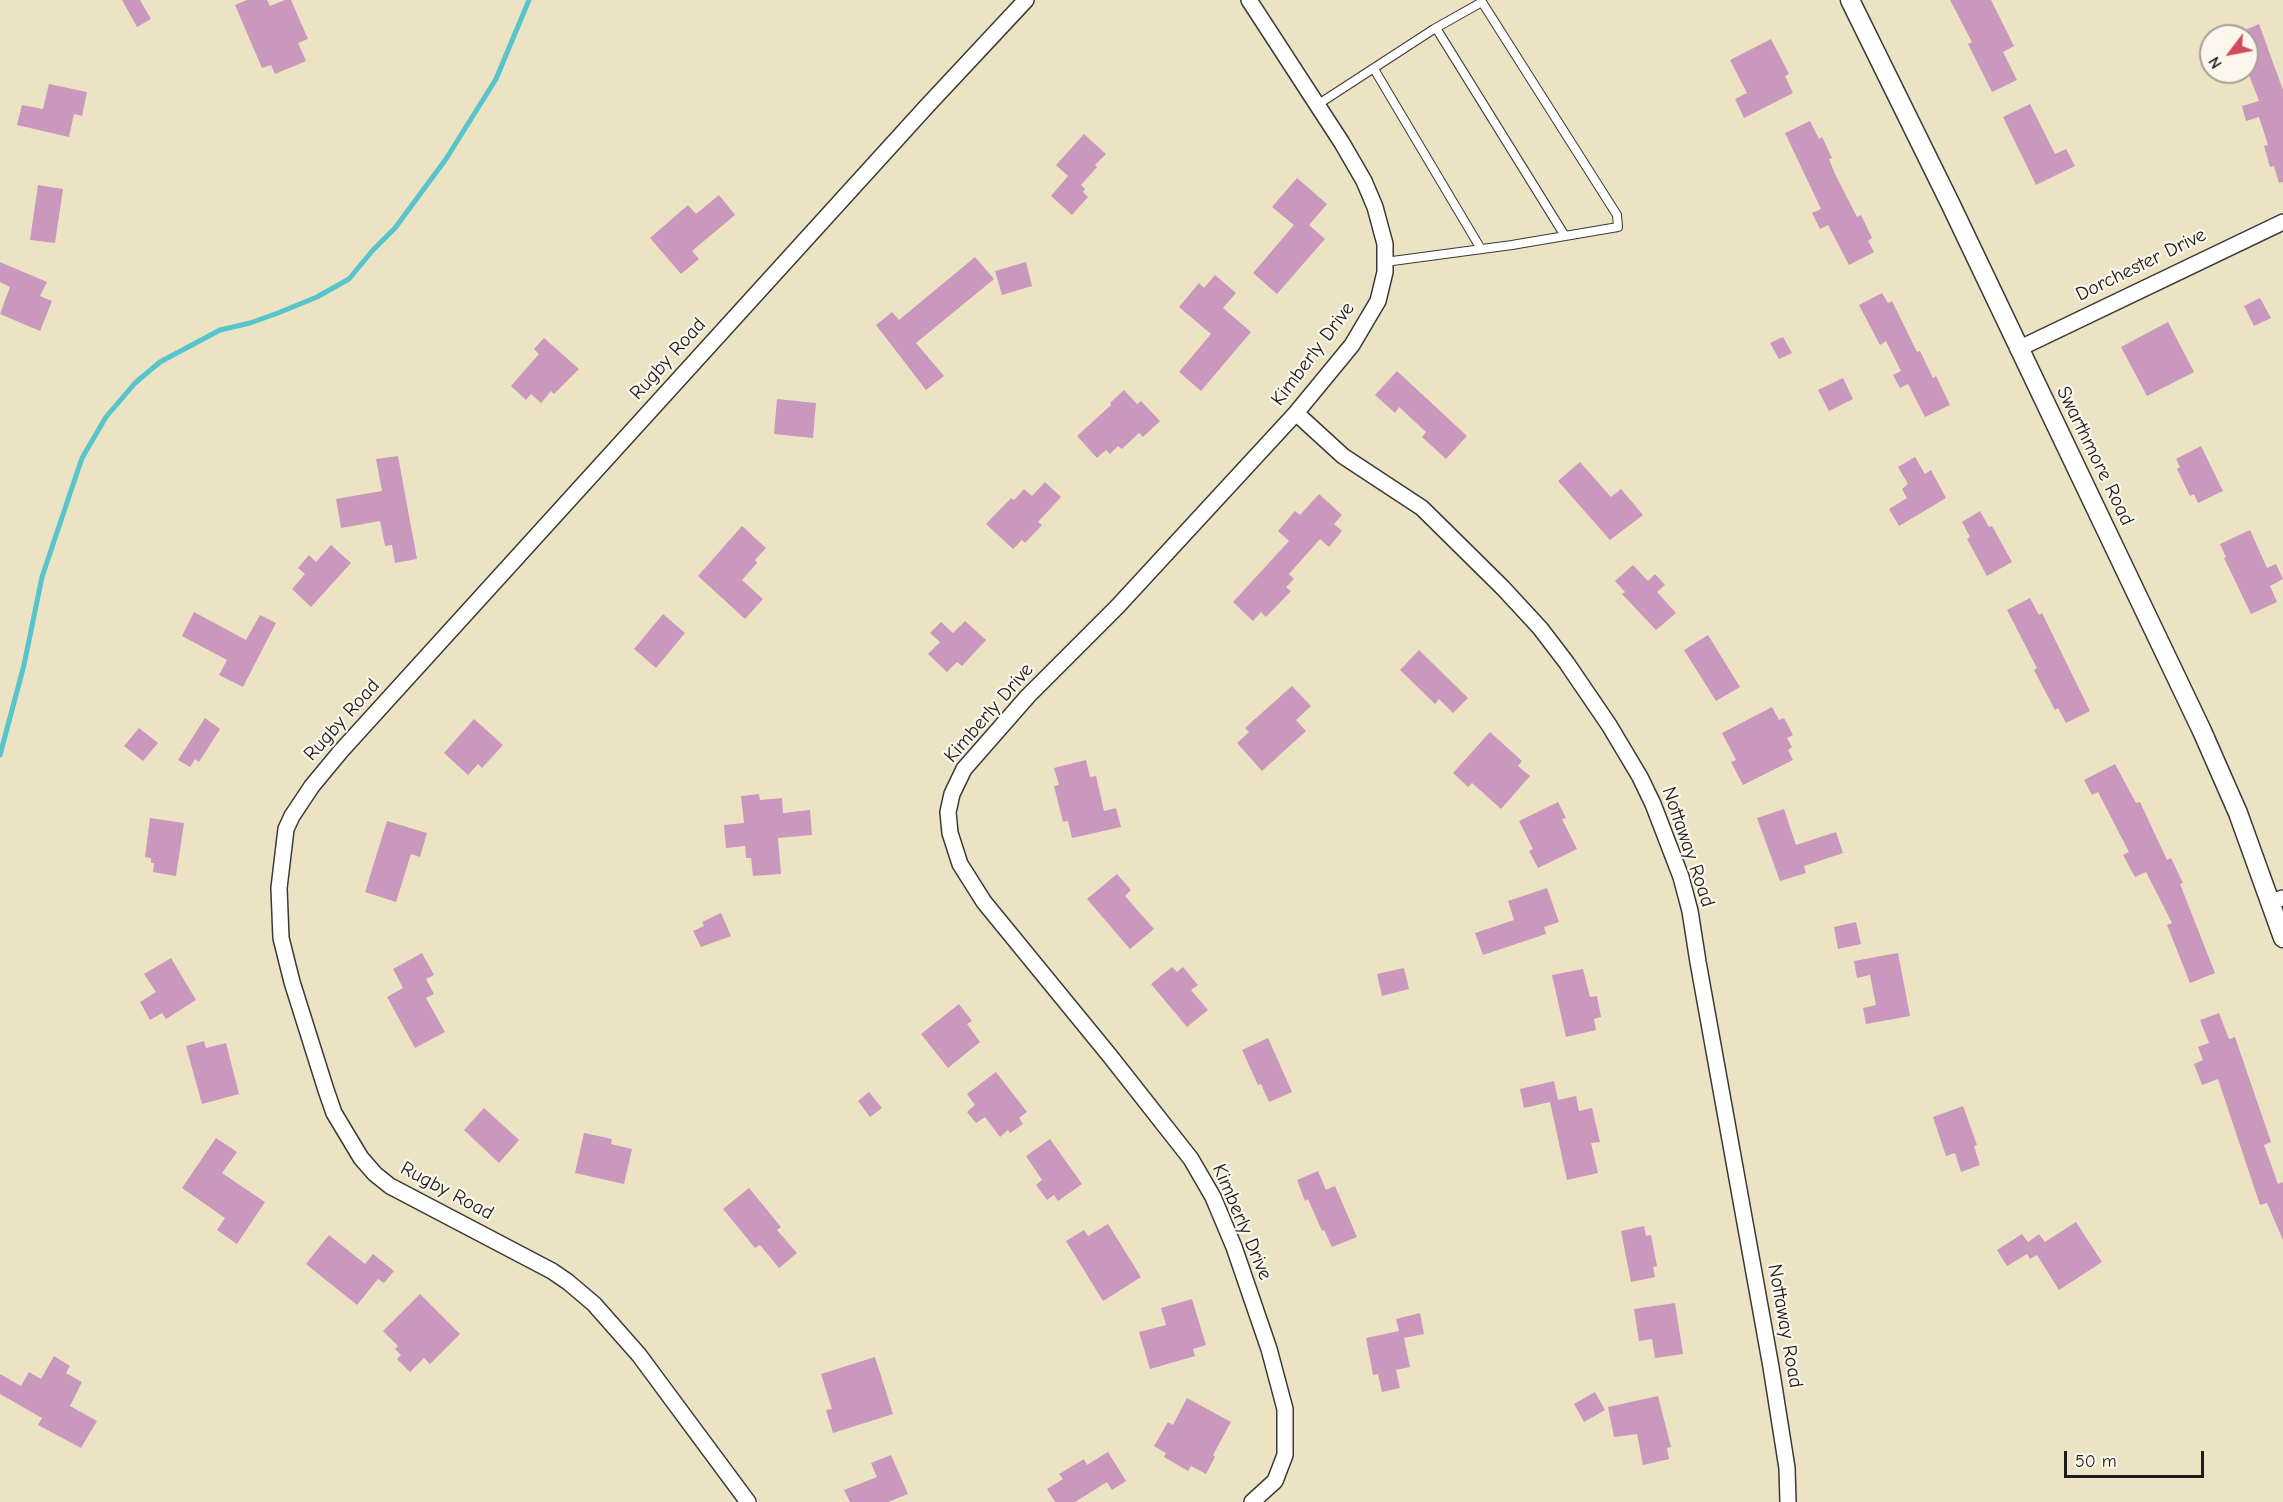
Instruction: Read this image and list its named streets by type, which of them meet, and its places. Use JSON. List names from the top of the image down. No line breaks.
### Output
{"streets":{"street":["Dorchester Drive","Kimberly Drive","Rugby Road","Swarthmore Road","Nottaway Road"]},"crossings":[["Dorchester Drive","Swarthmore Road"],["Kimberly Drive","Nottaway Road"]],"scale_bar":"50 m","north":"bottom left"}
